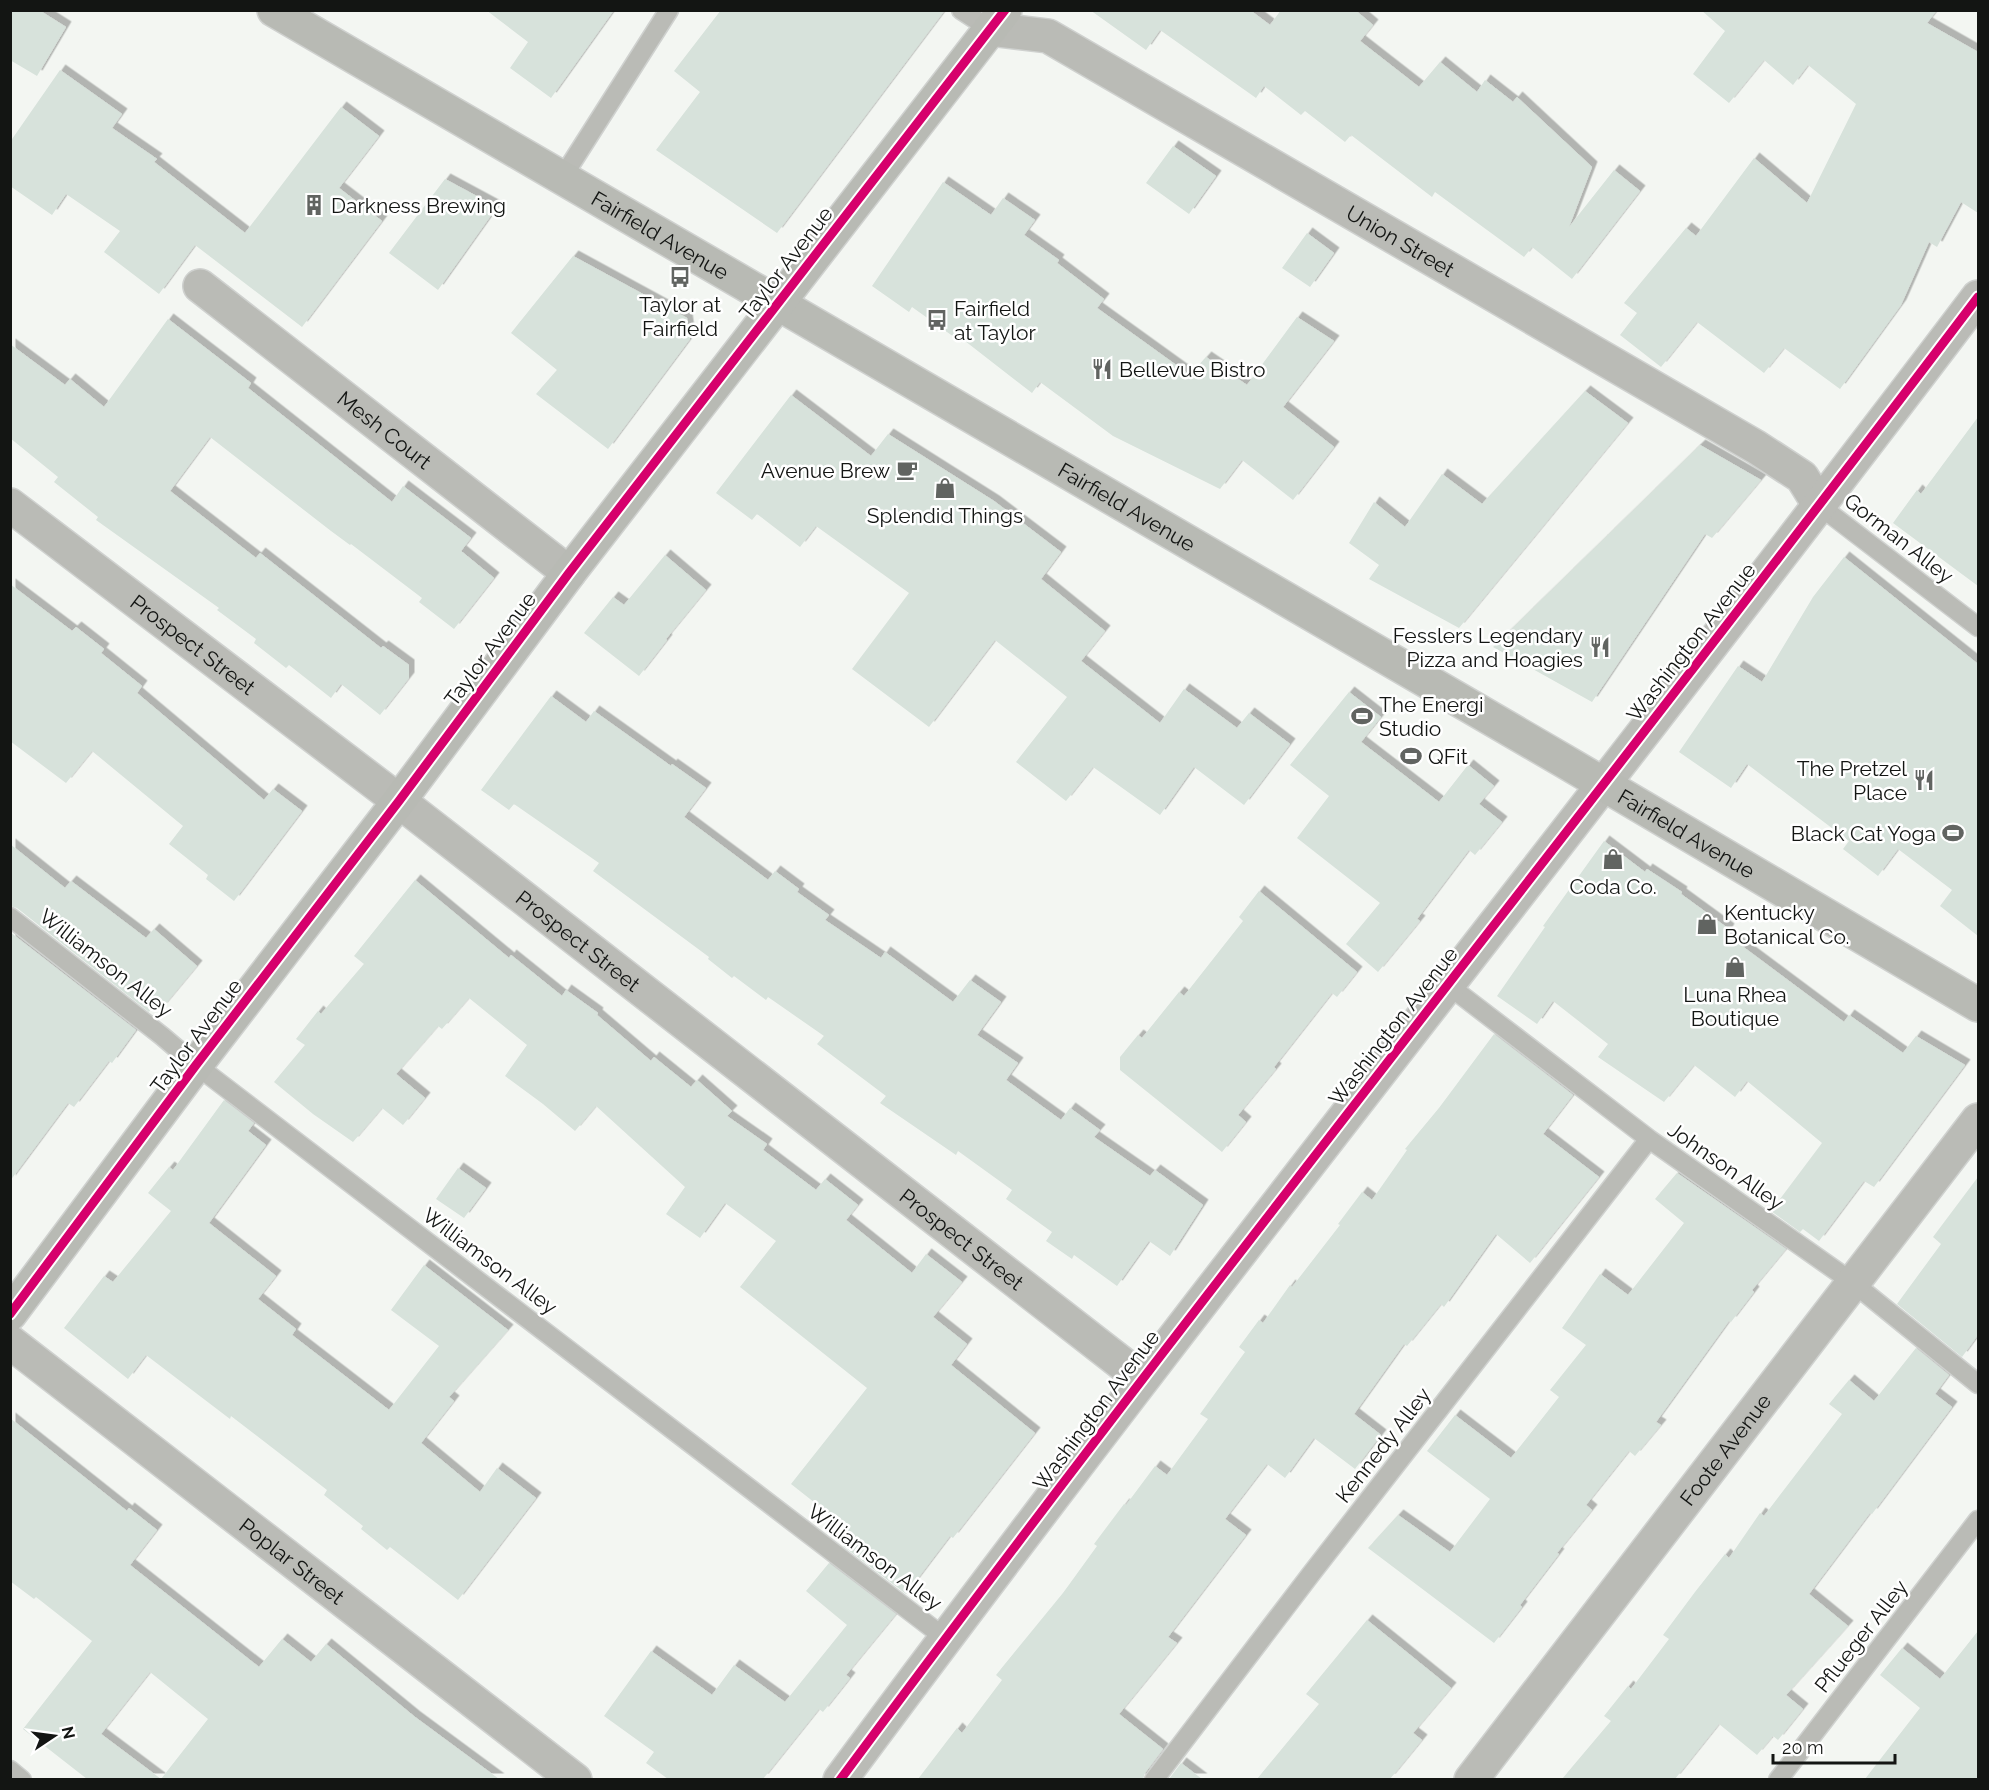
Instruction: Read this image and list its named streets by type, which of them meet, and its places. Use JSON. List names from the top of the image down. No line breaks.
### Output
{"streets":{"main road":["Fairfield Avenue","Taylor Avenue"],"street":["Union Street","Mesh Court","Washington Avenue","Prospect Street","Foote Avenue","Poplar Street"],"lane":["Gorman Alley","Williamson Alley","Johnson Alley","Kennedy Alley","Pflueger Alley"]},"crossings":[["Fairfield Avenue","Taylor Avenue"],["Fairfield Avenue","Washington Avenue"],["Union Street","Taylor Avenue"],["Union Street","Gorman Alley"],["Union Street","Washington Avenue"],["Taylor Avenue","Mesh Court"],["Taylor Avenue","Prospect Street"],["Taylor Avenue","Williamson Alley"],["Gorman Alley","Washington Avenue"],["Washington Avenue","Prospect Street"],["Washington Avenue","Williamson Alley"],["Washington Avenue","Johnson Alley"],["Johnson Alley","Kennedy Alley"],["Johnson Alley","Foote Avenue"]],"places":{"building":["Darkness Brewing"],"bus stop":["Taylor at Fairfield","Fairfield at Taylor"],"restaurant":["Bellevue Bistro","Fesslers Legendary Pizza and Hoagies","The Pretzel Place"],"cafe":["Avenue Brew"],"shop":["Splendid Things","Coda Co.","Kentucky Botanical Co.","Luna Rhea Boutique"],"sports":["The Energi Studio","QFit","Black Cat Yoga"]},"scale_bar":"20 m","north":"right"}
